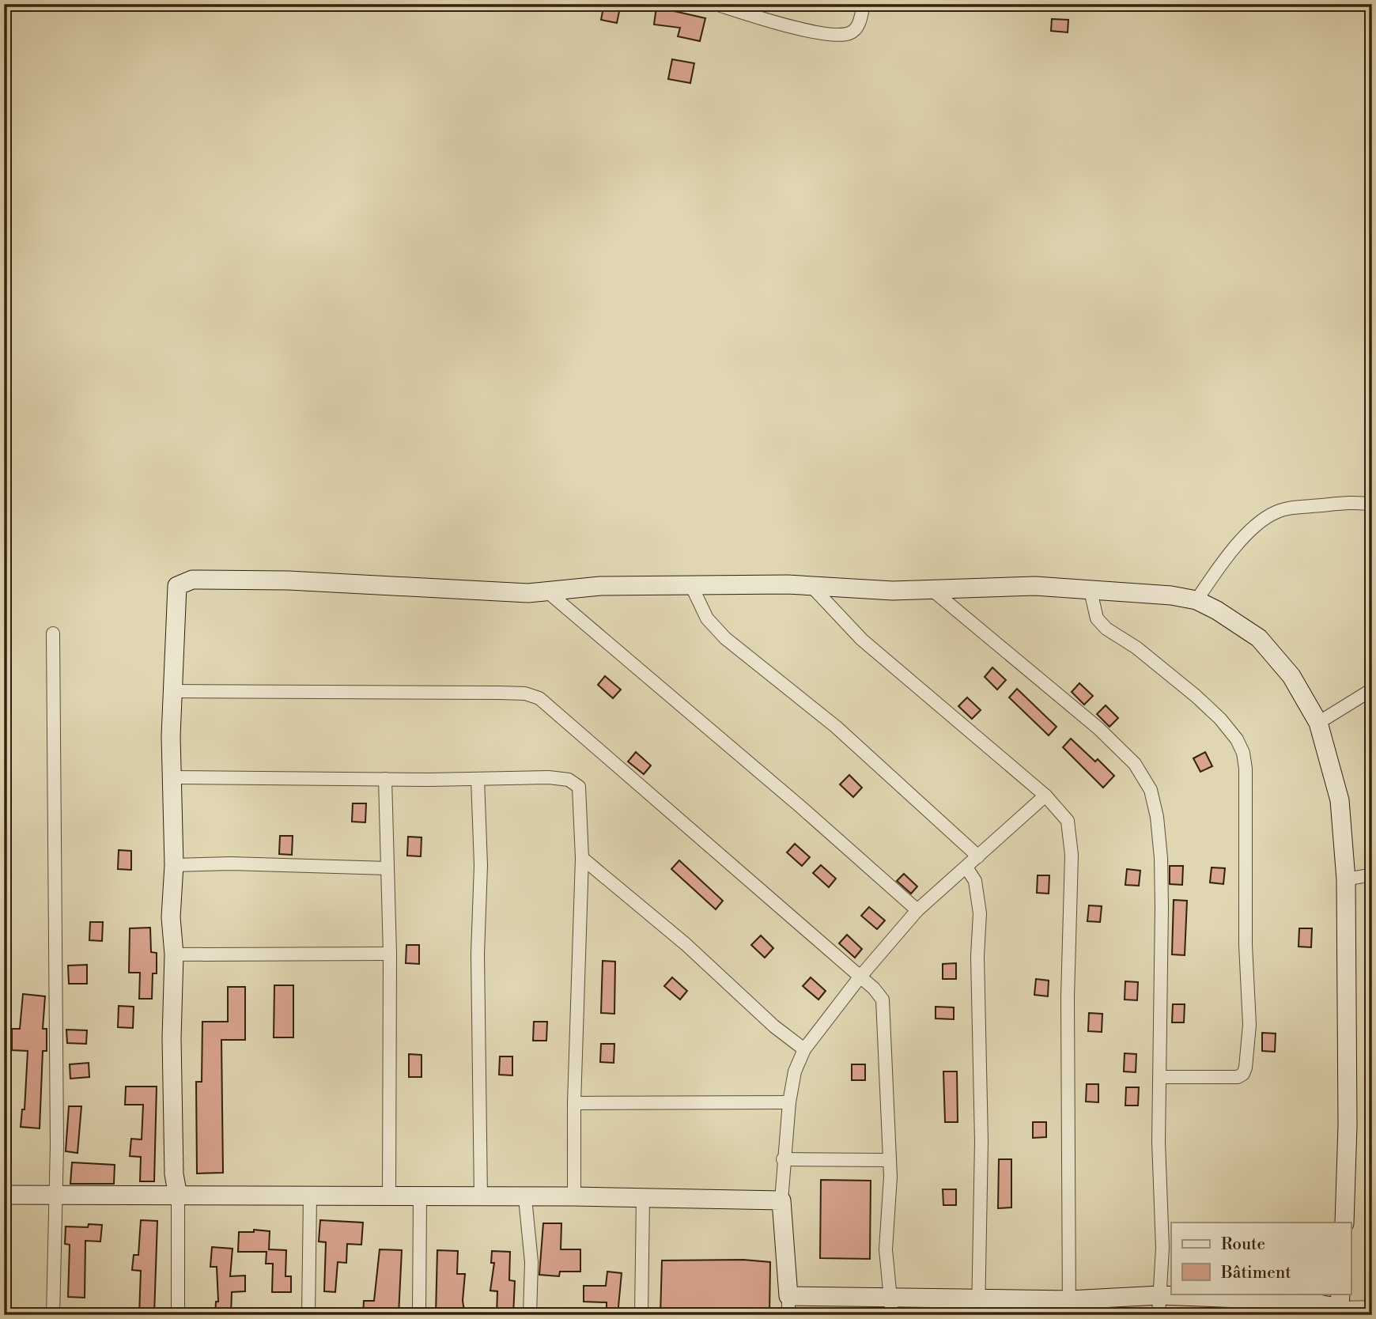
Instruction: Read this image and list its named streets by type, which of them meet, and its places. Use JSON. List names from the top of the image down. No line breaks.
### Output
{"legend":["Route","Bâtiment"]}
